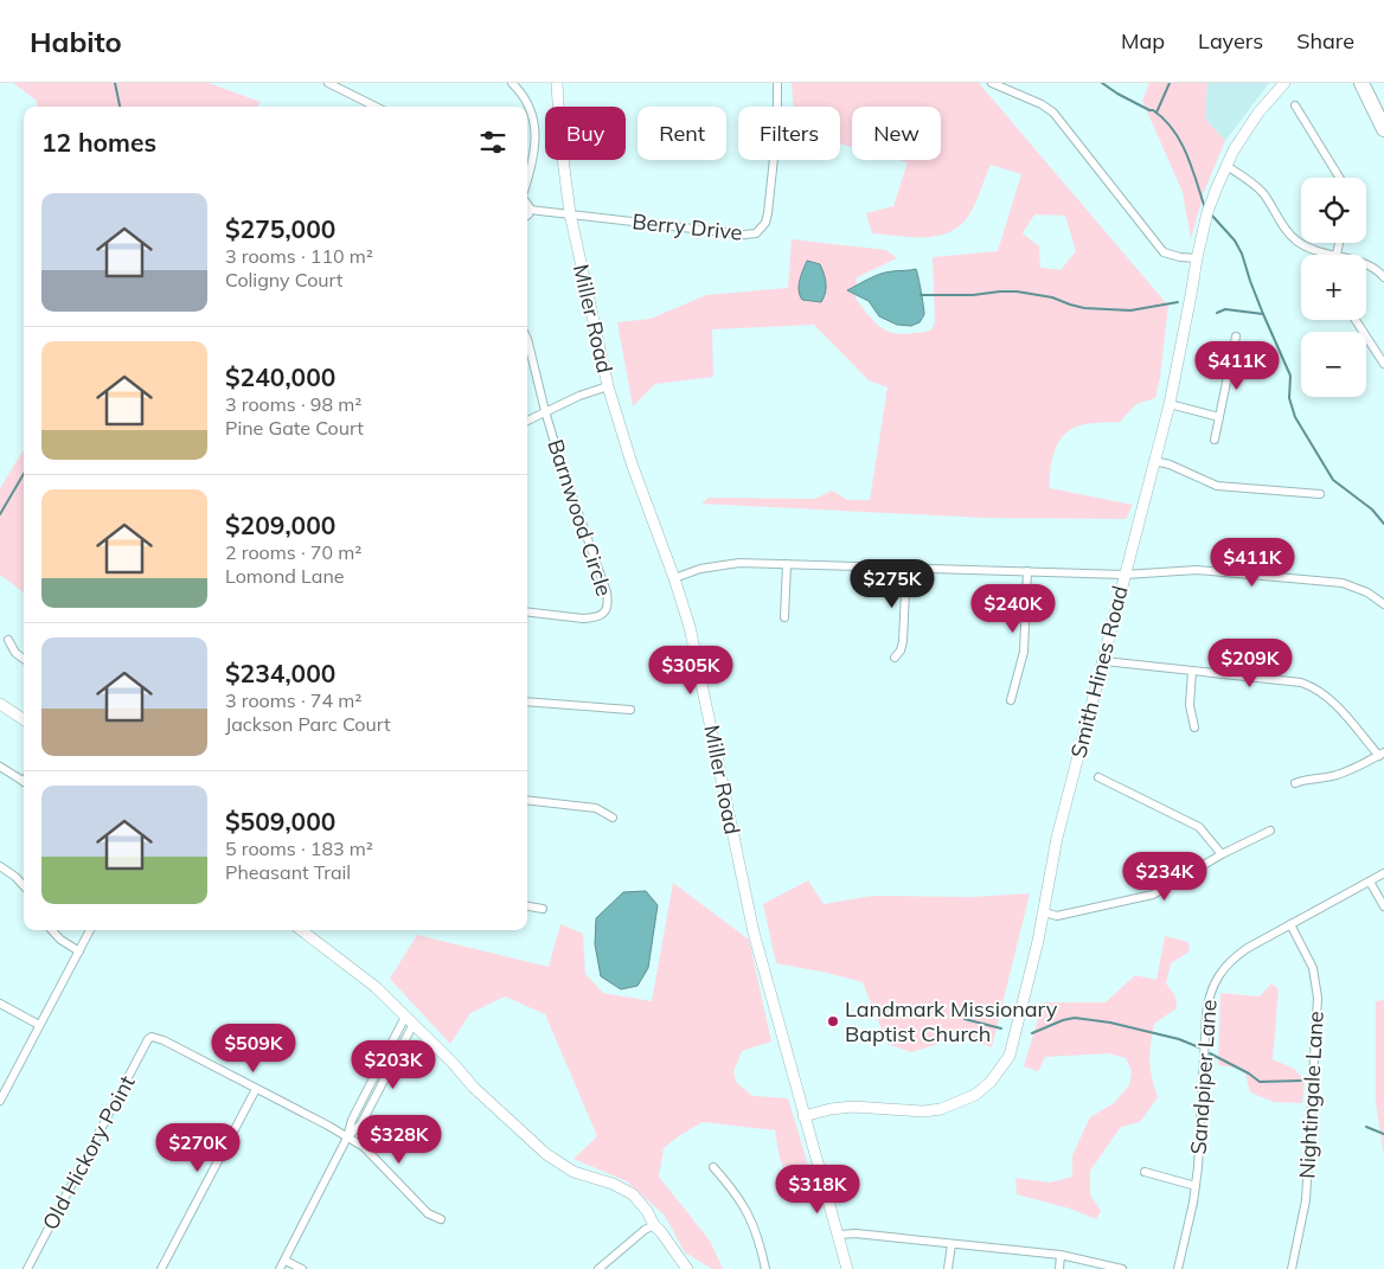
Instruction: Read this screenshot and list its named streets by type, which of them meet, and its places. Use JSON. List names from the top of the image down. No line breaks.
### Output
{"streets":{"street":["Berry Drive","Miller Road","Barnwood Circle","Smith Hines Road","Sandpiper Lane","Nightingale Lane","Old Hickory Point"]},"crossings":[["Berry Drive","Miller Road"],["Miller Road","Smith Hines Road"],["Sandpiper Lane","Nightingale Lane"]],"places":["Landmark Missionary Baptist Church"],"page":{"header":"Habito","nav":["Map","Layers","Share"],"chip":["Buy","Rent","Filters","New"],"heading":"12 homes","map_buttons":["+","−"],"list":[{"name":"$275,000","note":"3 rooms · 110 m² · Coligny Court"},{"name":"$240,000","note":"3 rooms · 98 m² · Pine Gate Court"},{"name":"$209,000","note":"2 rooms · 70 m² · Lomond Lane"},{"name":"$234,000","note":"3 rooms · 74 m² · Jackson Parc Court"},{"name":"$509,000","note":"5 rooms · 183 m² · Pheasant Trail"}],"price":["$411K","$411K","$275K","$240K","$209K","$305K","$234K","$509K","$203K","$328K","$270K","$318K"]}}
